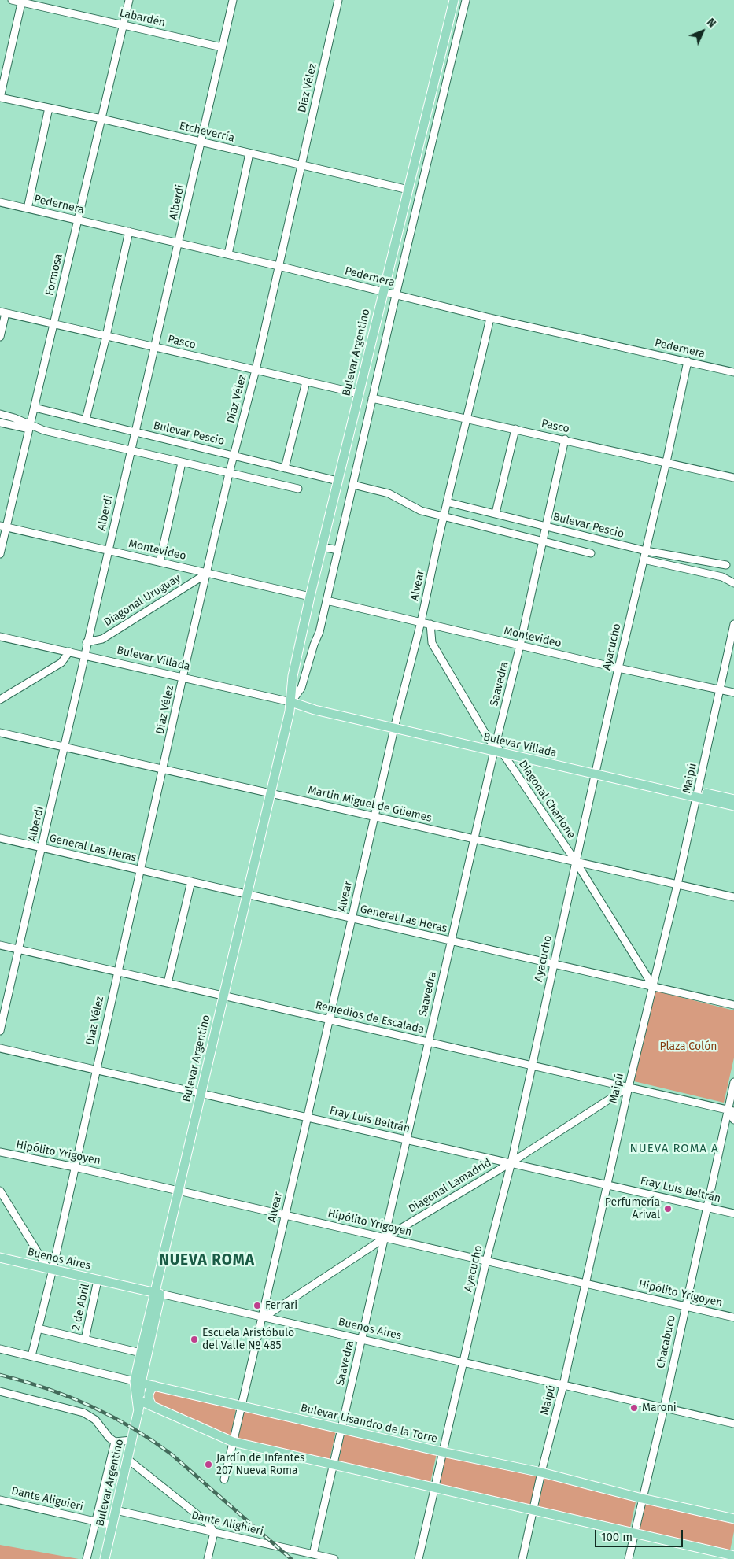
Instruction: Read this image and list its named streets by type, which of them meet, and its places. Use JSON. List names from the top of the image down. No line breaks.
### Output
{"streets":{"main road":["Bulevar Argentino","Bulevar Villada","Buenos Aires","Bulevar Lisandro de la Torre"],"street":["Labardén","Díaz Vélez","Etcheverría","Alberdi","Pedernera","Formosa","Pasco","Bulevar Pescio","Montevideo","Alvear","Diagonal Uruguay","Ayacucho","Saavedra","Maipú","Diagonal Charlone","Martin Miguel de Güemes","General Las Heras","Remedios de Escalada","Fray Luis Beltrán","Hipólito Yrigoyen","Diagonal Lamadrid","2 de Abril","Chacabuco","Dante Aliguieri","Dante Alighieri"]},"crossings":[["Labardén","Alberdi"],["Labardén","Formosa"],["Díaz Vélez","Etcheverría"],["Díaz Vélez","Pedernera"],["Díaz Vélez","Pasco"],["Díaz Vélez","Bulevar Pescio"],["Díaz Vélez","Montevideo"],["Díaz Vélez","Diagonal Uruguay"],["Díaz Vélez","Bulevar Villada"],["Díaz Vélez","Martin Miguel de Güemes"],["Díaz Vélez","General Las Heras"],["Díaz Vélez","Remedios de Escalada"],["Díaz Vélez","Fray Luis Beltrán"],["Díaz Vélez","Hipólito Yrigoyen"],["Díaz Vélez","Buenos Aires"],["Díaz Vélez","Bulevar Lisandro de la Torre"],["Etcheverría","Alberdi"],["Etcheverría","Formosa"],["Etcheverría","Bulevar Argentino"],["Alberdi","Pedernera"],["Alberdi","Pasco"],["Alberdi","Bulevar Pescio"],["Alberdi","Montevideo"],["Alberdi","Diagonal Uruguay"],["Alberdi","Bulevar Villada"],["Alberdi","Martin Miguel de Güemes"],["Alberdi","General Las Heras"],["Alberdi","Remedios de Escalada"],["Pedernera","Formosa"],["Pedernera","Bulevar Argentino"],["Pedernera","Alvear"],["Pedernera","Ayacucho"],["Formosa","Pasco"],["Formosa","Bulevar Pescio"],["Formosa","Montevideo"],["Pasco","Bulevar Argentino"],["Pasco","Alvear"],["Pasco","Ayacucho"],["Pasco","Saavedra"],["Bulevar Argentino","Bulevar Pescio"],["Bulevar Argentino","Montevideo"],["Bulevar Argentino","Bulevar Villada"],["Bulevar Argentino","Martin Miguel de Güemes"],["Bulevar Argentino","General Las Heras"],["Bulevar Argentino","Remedios de Escalada"],["Bulevar Argentino","Fray Luis Beltrán"],["Bulevar Argentino","Hipólito Yrigoyen"],["Bulevar Argentino","Buenos Aires"],["Bulevar Argentino","Bulevar Lisandro de la Torre"],["Bulevar Argentino","Dante Aliguieri"],["Bulevar Argentino","Dante Alighieri"],["Bulevar Pescio","Alvear"],["Bulevar Pescio","Ayacucho"],["Bulevar Pescio","Saavedra"],["Montevideo","Alvear"],["Montevideo","Diagonal Uruguay"],["Montevideo","Ayacucho"],["Montevideo","Saavedra"],["Montevideo","Maipú"],["Montevideo","Diagonal Charlone"],["Alvear","Bulevar Villada"],["Alvear","Martin Miguel de Güemes"],["Alvear","General Las Heras"],["Alvear","Remedios de Escalada"],["Alvear","Fray Luis Beltrán"],["Alvear","Hipólito Yrigoyen"],["Alvear","Diagonal Lamadrid"],["Alvear","Buenos Aires"],["Alvear","Bulevar Lisandro de la Torre"],["Ayacucho","Bulevar Villada"],["Ayacucho","Diagonal Charlone"],["Ayacucho","Martin Miguel de Güemes"],["Ayacucho","General Las Heras"],["Ayacucho","Remedios de Escalada"],["Ayacucho","Fray Luis Beltrán"],["Ayacucho","Hipólito Yrigoyen"],["Ayacucho","Diagonal Lamadrid"],["Ayacucho","Buenos Aires"],["Ayacucho","Bulevar Lisandro de la Torre"],["Bulevar Villada","Saavedra"],["Bulevar Villada","Maipú"],["Bulevar Villada","Diagonal Charlone"],["Saavedra","Diagonal Charlone"],["Saavedra","Martin Miguel de Güemes"],["Saavedra","General Las Heras"],["Saavedra","Remedios de Escalada"],["Saavedra","Fray Luis Beltrán"],["Saavedra","Hipólito Yrigoyen"],["Saavedra","Diagonal Lamadrid"],["Saavedra","Buenos Aires"],["Saavedra","Bulevar Lisandro de la Torre"],["Saavedra","Dante Alighieri"],["Maipú","Diagonal Charlone"],["Maipú","Martin Miguel de Güemes"],["Maipú","General Las Heras"],["Maipú","Remedios de Escalada"],["Maipú","Fray Luis Beltrán"],["Maipú","Hipólito Yrigoyen"],["Maipú","Diagonal Lamadrid"],["Maipú","Buenos Aires"],["Maipú","Bulevar Lisandro de la Torre"],["Diagonal Charlone","Martin Miguel de Güemes"],["Diagonal Charlone","General Las Heras"],["Remedios de Escalada","Diagonal Lamadrid"],["Remedios de Escalada","Chacabuco"],["Fray Luis Beltrán","Diagonal Lamadrid"],["Fray Luis Beltrán","Chacabuco"],["Hipólito Yrigoyen","Diagonal Lamadrid"],["Hipólito Yrigoyen","Chacabuco"],["Diagonal Lamadrid","Buenos Aires"],["Buenos Aires","2 de Abril"],["Buenos Aires","Chacabuco"],["Chacabuco","Bulevar Lisandro de la Torre"]],"districts":["NUEVA ROMA A","NUEVA ROMA"],"parks":["Plaza Colón"],"places":["Perfumería Arival","Ferrari","Escuela Aristóbulo del Valle Nº 485","Maroni","Jardín de Infantes 207 Nueva Roma"],"scale_bar":"100 m","north":"top right"}
